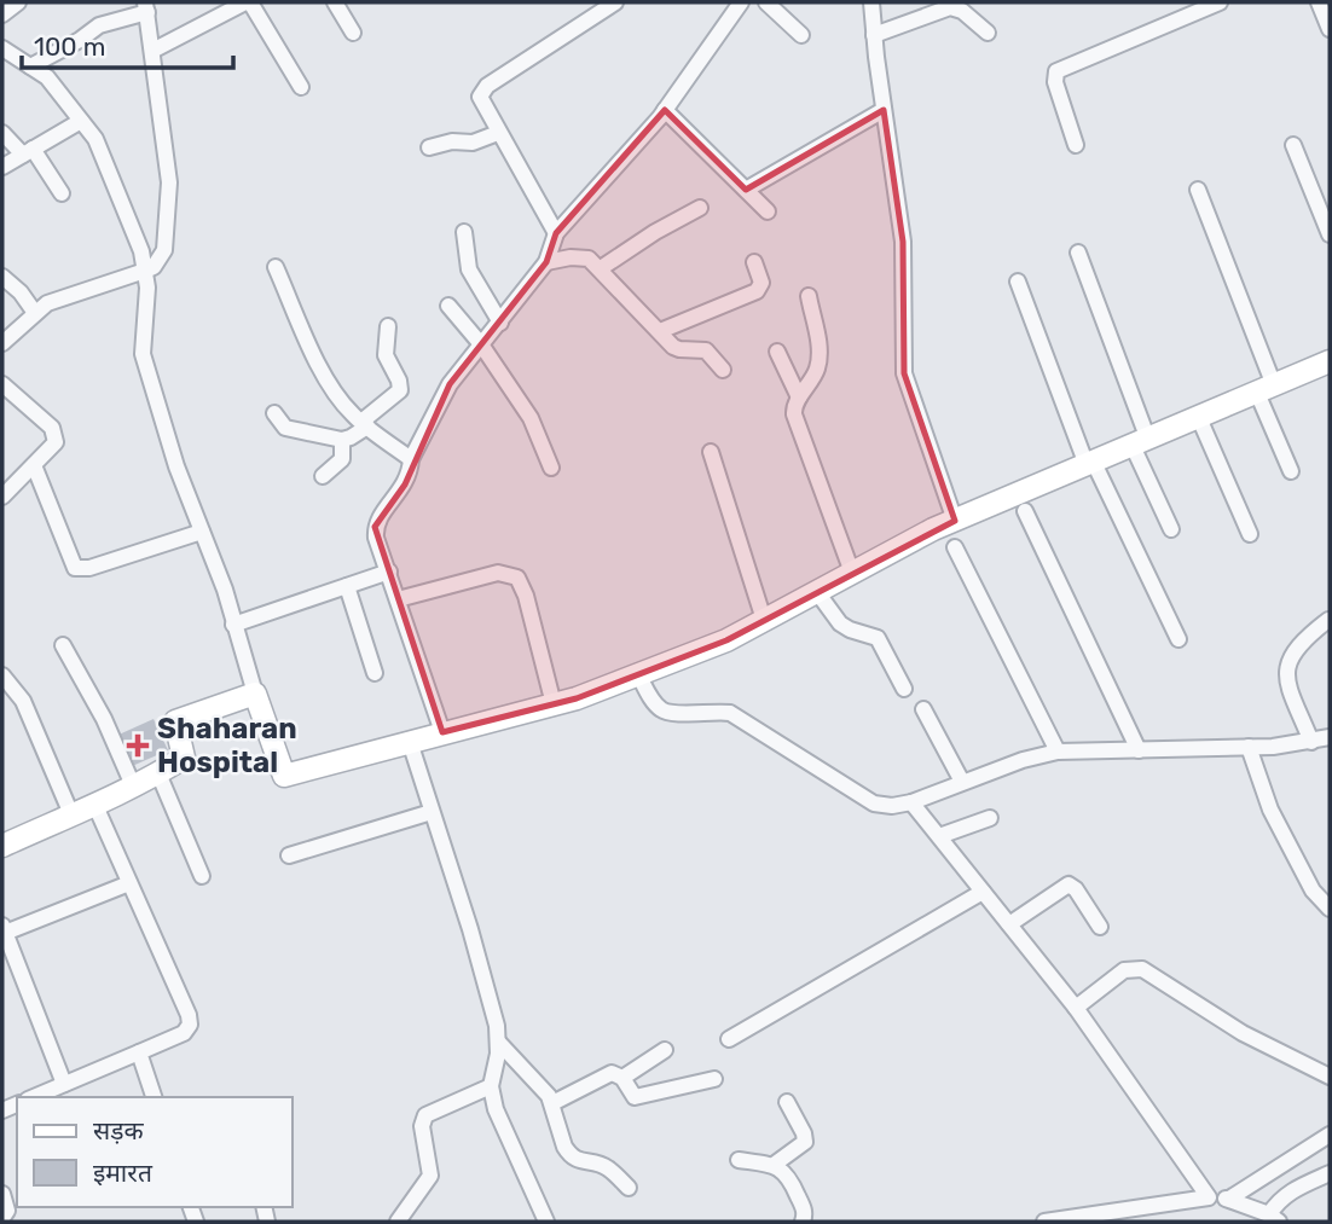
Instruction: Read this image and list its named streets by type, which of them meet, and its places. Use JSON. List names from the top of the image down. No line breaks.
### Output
{"places":{"health":["Shaharan Hospital"]},"legend":["सड़क","इमारत"],"scale_bar":"100 m"}
